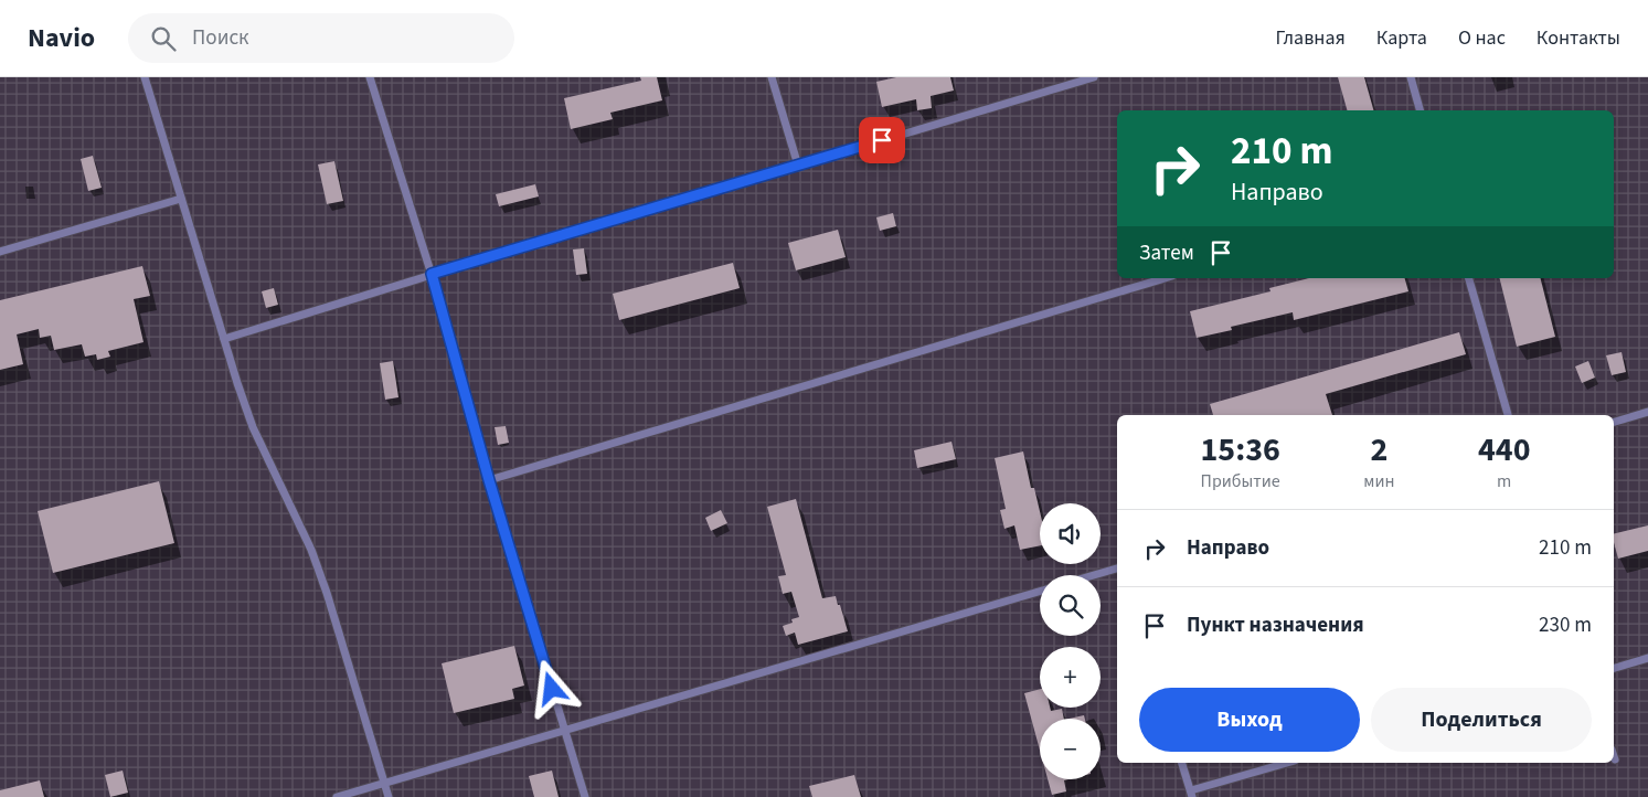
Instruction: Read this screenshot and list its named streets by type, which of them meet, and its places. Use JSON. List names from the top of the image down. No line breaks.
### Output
{"page":{"header":"Navio","search":"Поиск","nav":["Главная","Карта","О нас","Контакты"],"turn":["210 m","Направо"],"then":"Затем","eta":["15:36","Прибытие","2","мин","440","m"],"map_buttons":["+","−"],"list":[{"name":"Направо","value":"210 m"},{"name":"Пункт назначения","value":"230 m"}],"buttons":["Выход","Поделиться"]}}
